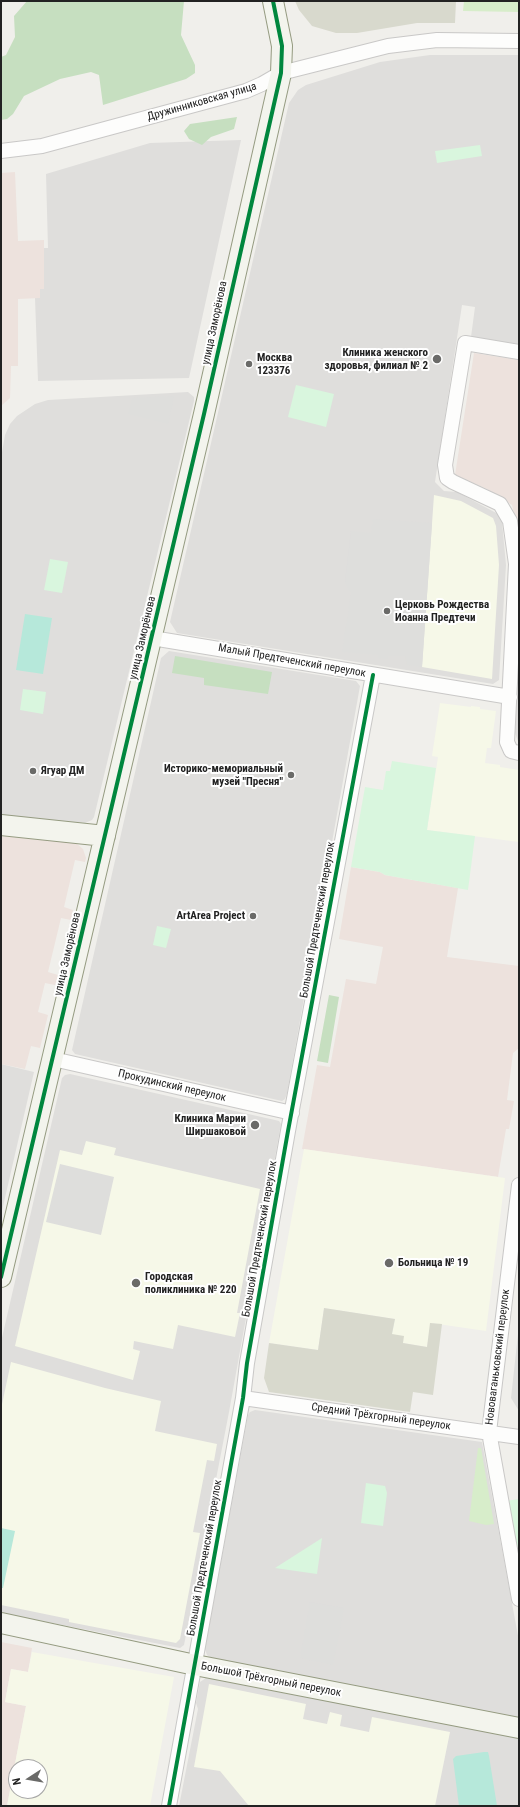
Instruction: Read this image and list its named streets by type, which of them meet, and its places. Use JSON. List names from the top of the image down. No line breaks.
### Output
{"streets":{"street":["Дружинниковская улица","улица Заморёнова","Малый Предтеченский переулок","Большой Предтеченский переулок","Прокудинский переулок","Нововаганьковский переулок","Средний Трёхгорный переулок","Большой Трёхгорный переулок"]},"crossings":[["Дружинниковская улица","улица Заморёнова"],["улица Заморёнова","Малый Предтеченский переулок"],["улица Заморёнова","Прокудинский переулок"],["Малый Предтеченский переулок","Большой Предтеченский переулок"],["Большой Предтеченский переулок","Прокудинский переулок"],["Большой Предтеченский переулок","Средний Трёхгорный переулок"],["Большой Предтеченский переулок","Большой Трёхгорный переулок"],["Нововаганьковский переулок","Средний Трёхгорный переулок"]],"places":["Клиника женского здоровья, филиал № 2","Москва 123376","Церковь Рождества Иоанна Предтечи","Ягуар ДМ","Историко-мемориальный музей \"Пресня\"","ArtArea Project","Клиника Марии Ширшаковой","Больница № 19","Городская поликлиника № 220"],"north":"left"}
